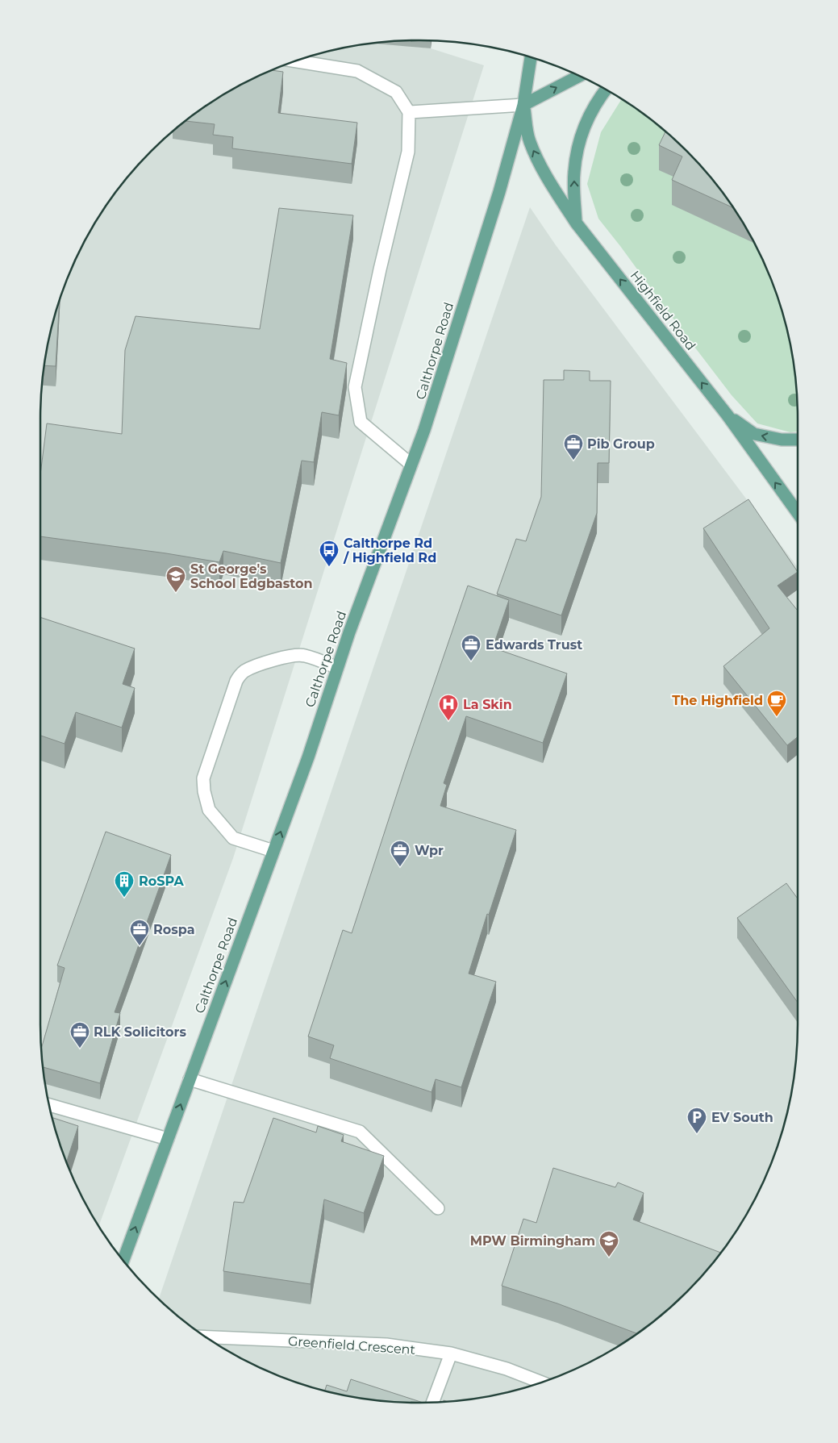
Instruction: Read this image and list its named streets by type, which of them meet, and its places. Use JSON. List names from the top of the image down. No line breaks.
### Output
{"streets":{"main road":["Highfield Road","Calthorpe Road"],"street":["Greenfield Crescent"]},"crossings":[["Highfield Road","Calthorpe Road"]],"one_way":["Highfield Road","Calthorpe Road"],"places":{"office":["Pib Group","Edwards Trust","Wpr","Rospa","RLK Solicitors"],"bus stop":["Calthorpe Rd / Highfield Rd"],"school or university":["St George's School Edgbaston","MPW Birmingham"],"cafe":["The Highfield"],"hospital":["La Skin"],"building":["RoSPA"],"parking":["EV South"]}}
